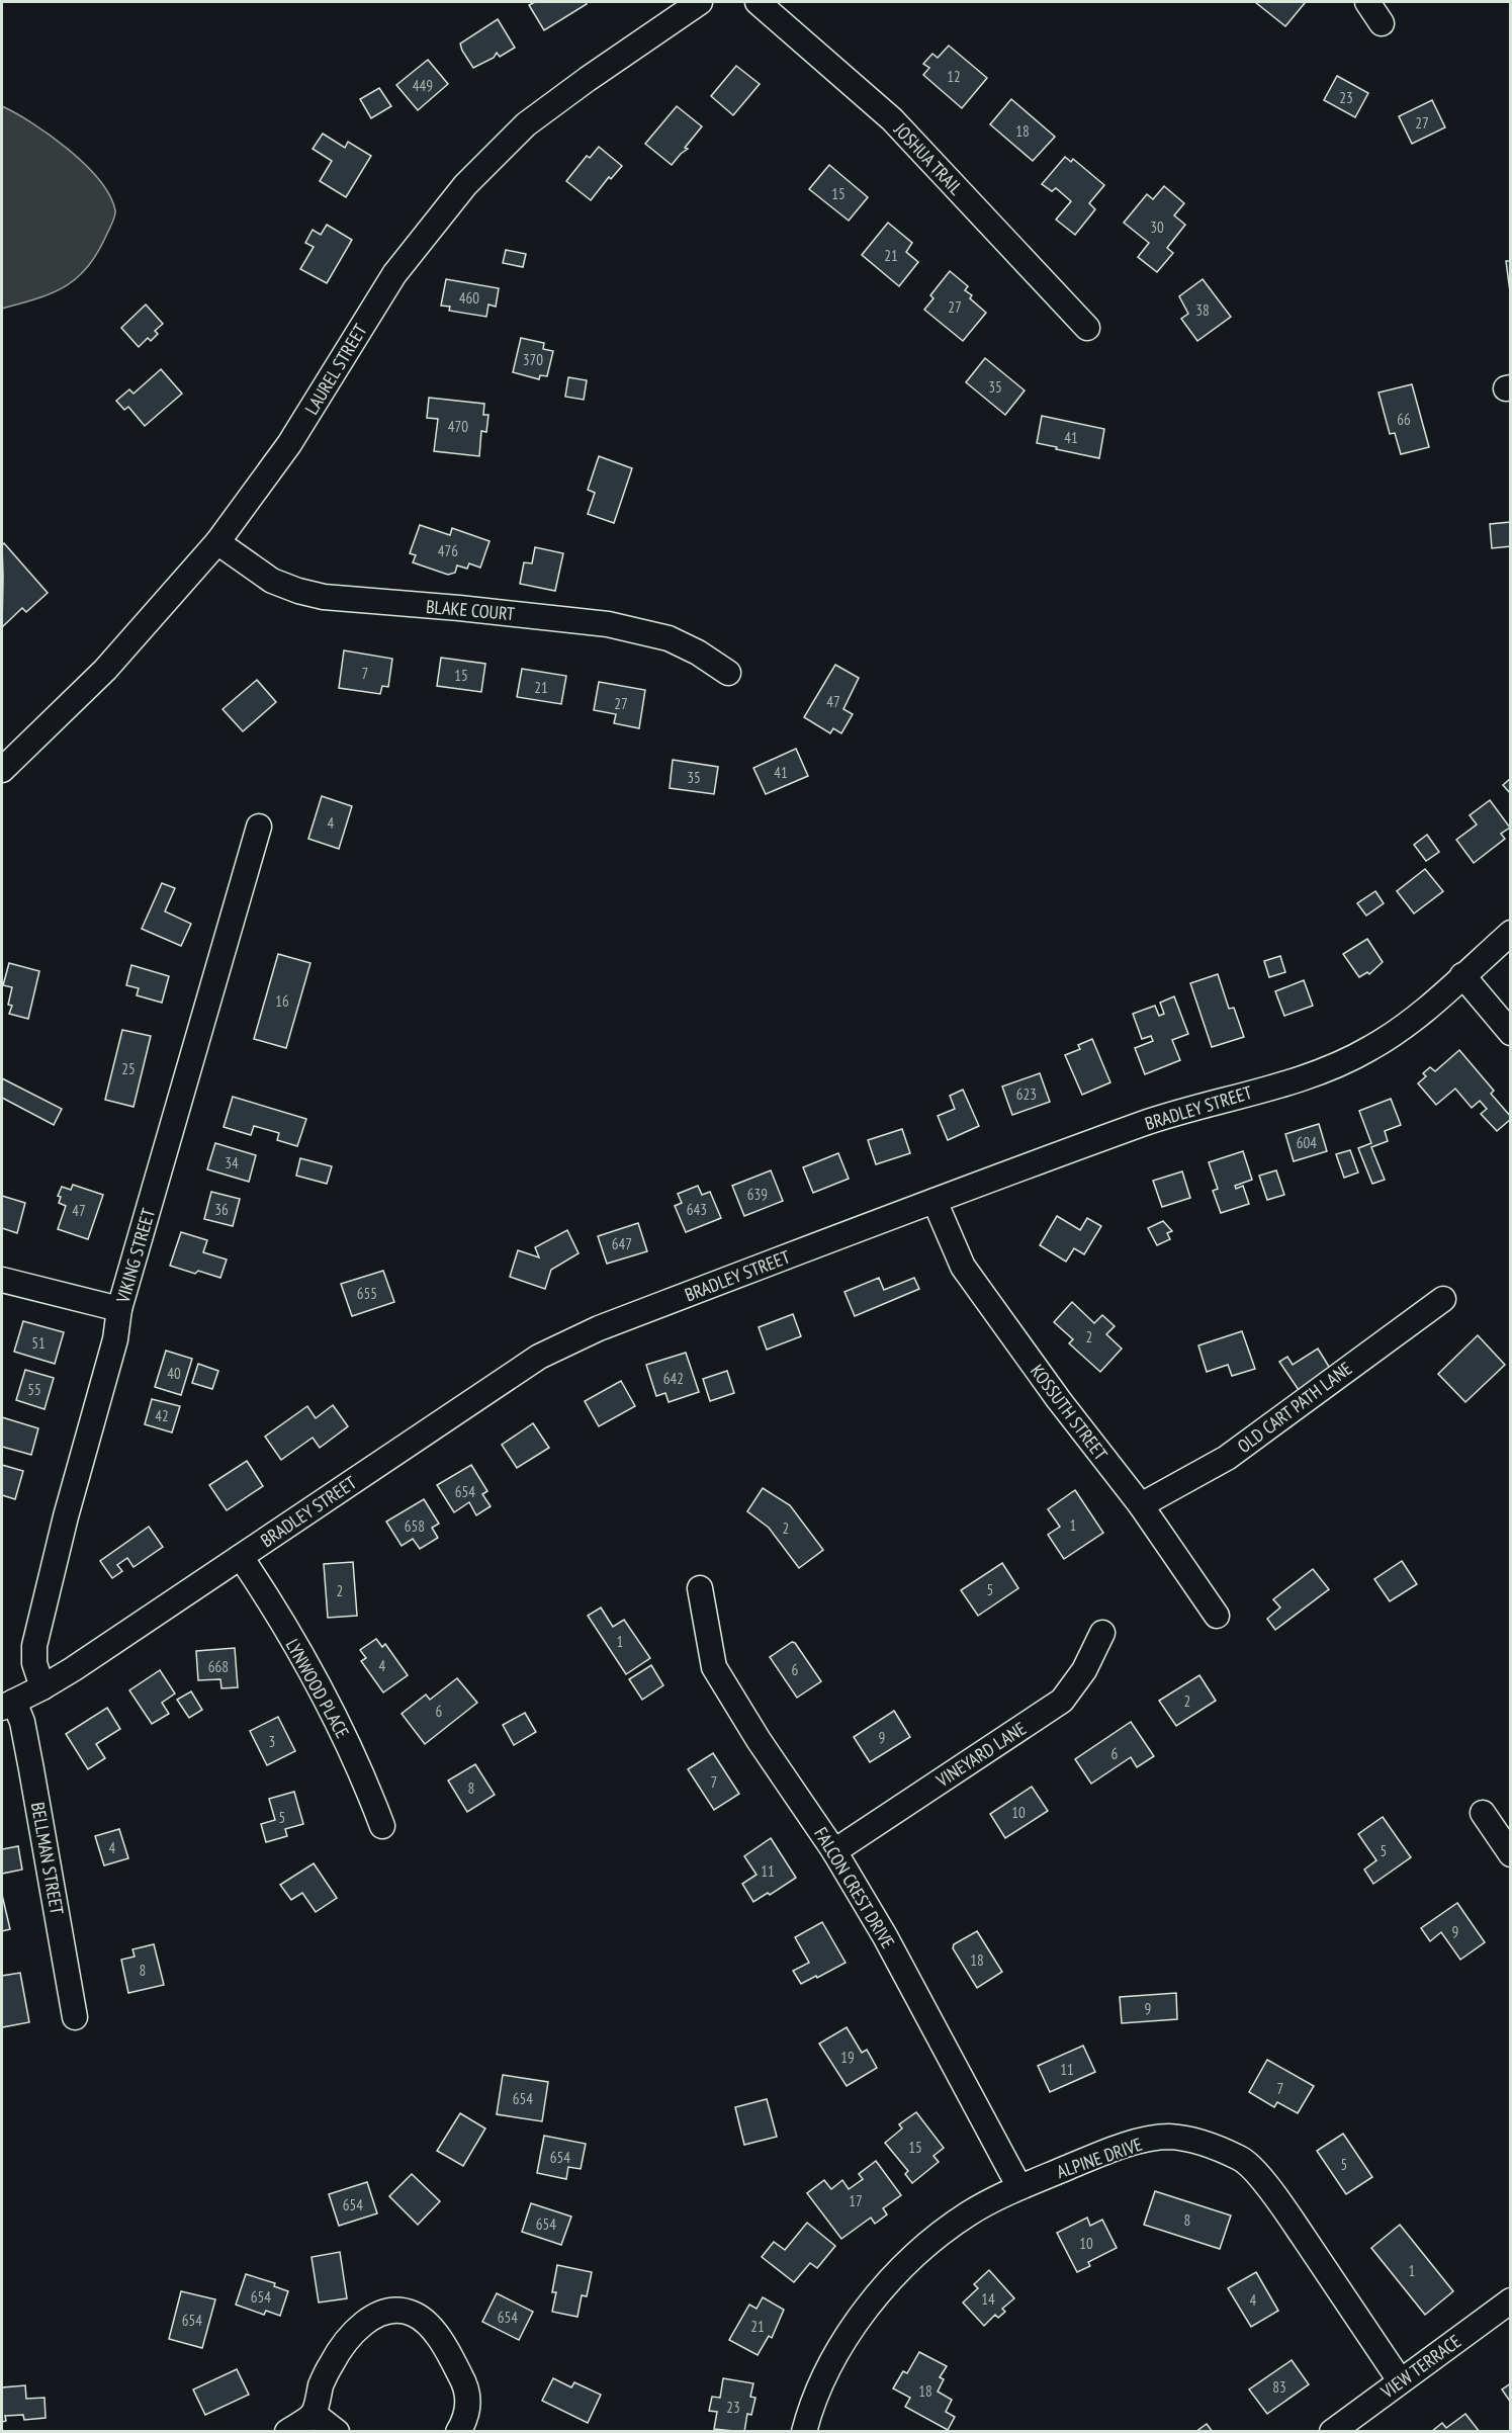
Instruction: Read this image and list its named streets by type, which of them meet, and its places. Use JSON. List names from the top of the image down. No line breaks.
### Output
{"streets":{"street":["JOSHUA TRAIL","LAUREL STREET","BLAKE COURT","BRADLEY STREET","VIKING STREET","OLD CART PATH LANE","KOSSUTH STREET","LYNWOOD PLACE","VINEYARD LANE","BELLMAN STREET","FALCON CREST DRIVE","ALPINE DRIVE","VIEW TERRACE"]},"crossings":[["LAUREL STREET","BLAKE COURT"],["BRADLEY STREET","VIKING STREET"],["BRADLEY STREET","KOSSUTH STREET"],["BRADLEY STREET","LYNWOOD PLACE"],["BRADLEY STREET","BELLMAN STREET"],["OLD CART PATH LANE","KOSSUTH STREET"],["VINEYARD LANE","FALCON CREST DRIVE"],["FALCON CREST DRIVE","ALPINE DRIVE"],["ALPINE DRIVE","VIEW TERRACE"]],"house_numbers":["12","449","23","27","18","15","30","21","460","27","38","370","35","66","470","41","476","7","15","21","47","27","41","35","4","16","25","623","604","34","639","36","643","47","647","655","2","51","40","642","55","42","654","1","658","2","5","2","1","4","668","6","2","6","9","3","6","7","8","10","5","4","5","11","9","18","8","9","19","11","7","654","15","654","5","17","654","8","654","10","1","654","14","4","654","654","21","83","18","23"]}
